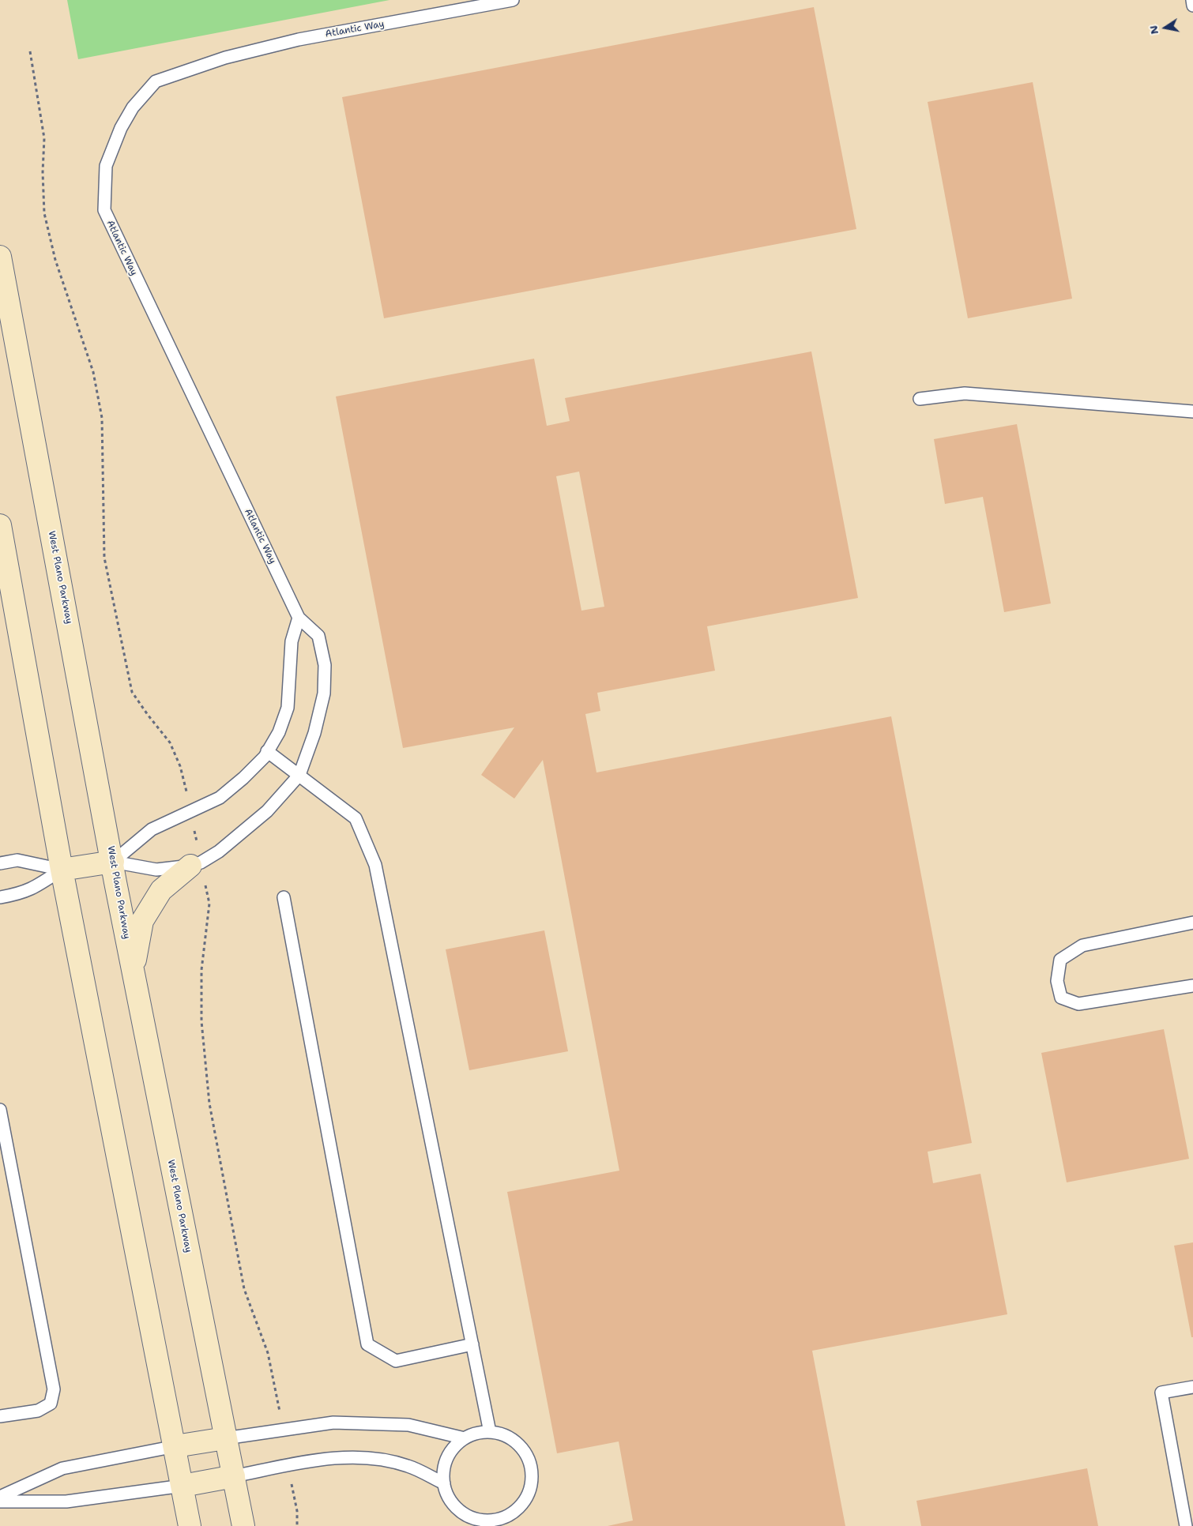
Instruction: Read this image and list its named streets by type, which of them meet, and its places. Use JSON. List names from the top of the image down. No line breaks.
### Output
{"streets":{"main road":["West Plano Parkway"],"lane":["Atlantic Way"]},"crossings":[["Atlantic Way","West Plano Parkway"]],"north":"left"}
